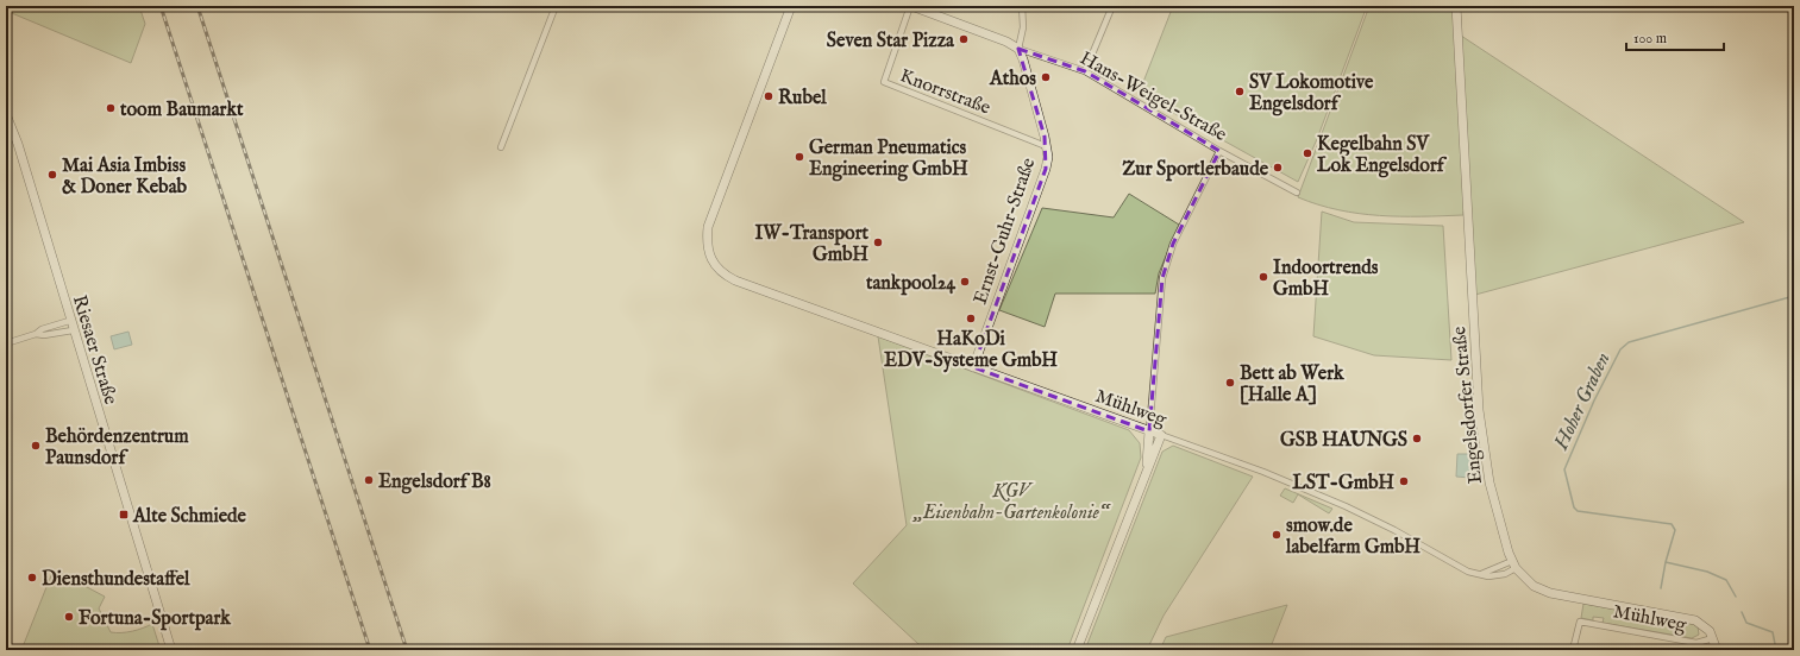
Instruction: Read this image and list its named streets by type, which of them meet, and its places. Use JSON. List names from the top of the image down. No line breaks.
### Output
{"streets":{"street":["Knorrstraße","Hans-Weigel-Straße","Ernst-Guhr-Straße","Riesaer Straße","Engelsdorfer Straße","Mühlweg"]},"crossings":[["Knorrstraße","Hans-Weigel-Straße"],["Knorrstraße","Ernst-Guhr-Straße"],["Hans-Weigel-Straße","Ernst-Guhr-Straße"],["Ernst-Guhr-Straße","Mühlweg"],["Engelsdorfer Straße","Mühlweg"]],"water":["Hoher Graben"],"parks":["KGV „Eisenbahn-Gartenkolonie“"],"places":{"other":["Seven Star Pizza","Athos","SV Lokomotive Engelsdorf","Rubel","toom Baumarkt","Kegelbahn SV Lok Engelsdorf","German Pneumatics Engineering GmbH","Zur Sportlerbaude","Mai Asia Imbiss & Doner Kebab","IW-Transport GmbH","Indoortrends GmbH","tankpool24","HaKoDi EDV-Systeme GmbH","Bett ab Werk [Halle A]","GSB HAUNGS","Behördenzentrum Paunsdorf","Engelsdorf B8","LST-GmbH","smow.de labelfarm GmbH","Diensthundestaffel","Fortuna-Sportpark"],"transit":["Alte Schmiede"]},"scale_bar":"100 m"}
